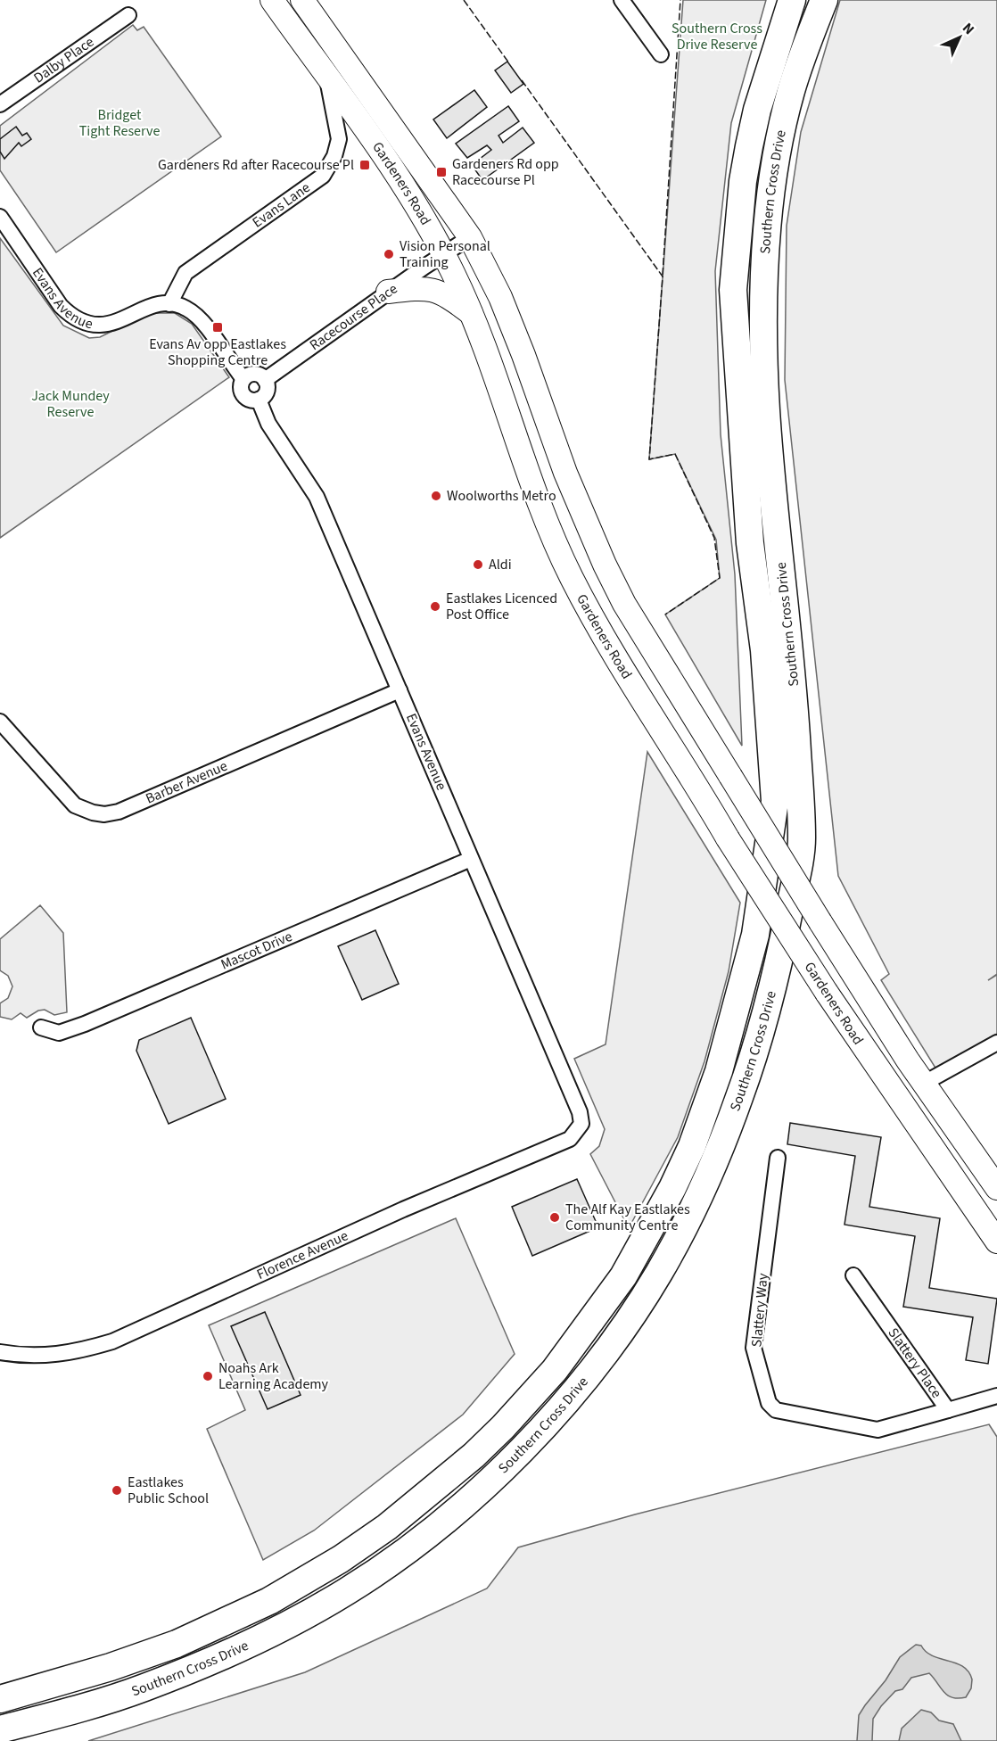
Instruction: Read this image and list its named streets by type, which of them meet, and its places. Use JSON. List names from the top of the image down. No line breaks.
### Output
{"streets":{"highway":["Southern Cross Drive"],"main road":["Gardeners Road"],"street":["Dalby Place","Evans Lane","Evans Avenue","Racecourse Place","Barber Avenue","Mascot Drive","Florence Avenue","Slattery Way","Slattery Place"]},"crossings":[["Gardeners Road","Evans Lane"],["Gardeners Road","Racecourse Place"],["Evans Lane","Evans Avenue"],["Evans Avenue","Racecourse Place"],["Evans Avenue","Barber Avenue"],["Evans Avenue","Mascot Drive"],["Evans Avenue","Florence Avenue"],["Slattery Way","Slattery Place"]],"parks":["Southern Cross Drive Reserve","Bridget Tight Reserve","Jack Mundey Reserve"],"places":{"transit":["Gardeners Rd after Racecourse Pl","Gardeners Rd opp Racecourse Pl","Evans Av opp Eastlakes Shopping Centre"],"other":["Vision Personal Training","Woolworths Metro","Aldi","Eastlakes Licenced Post Office","The Alf Kay Eastlakes Community Centre","Noahs Ark Learning Academy","Eastlakes Public School"]},"north":"top right"}
